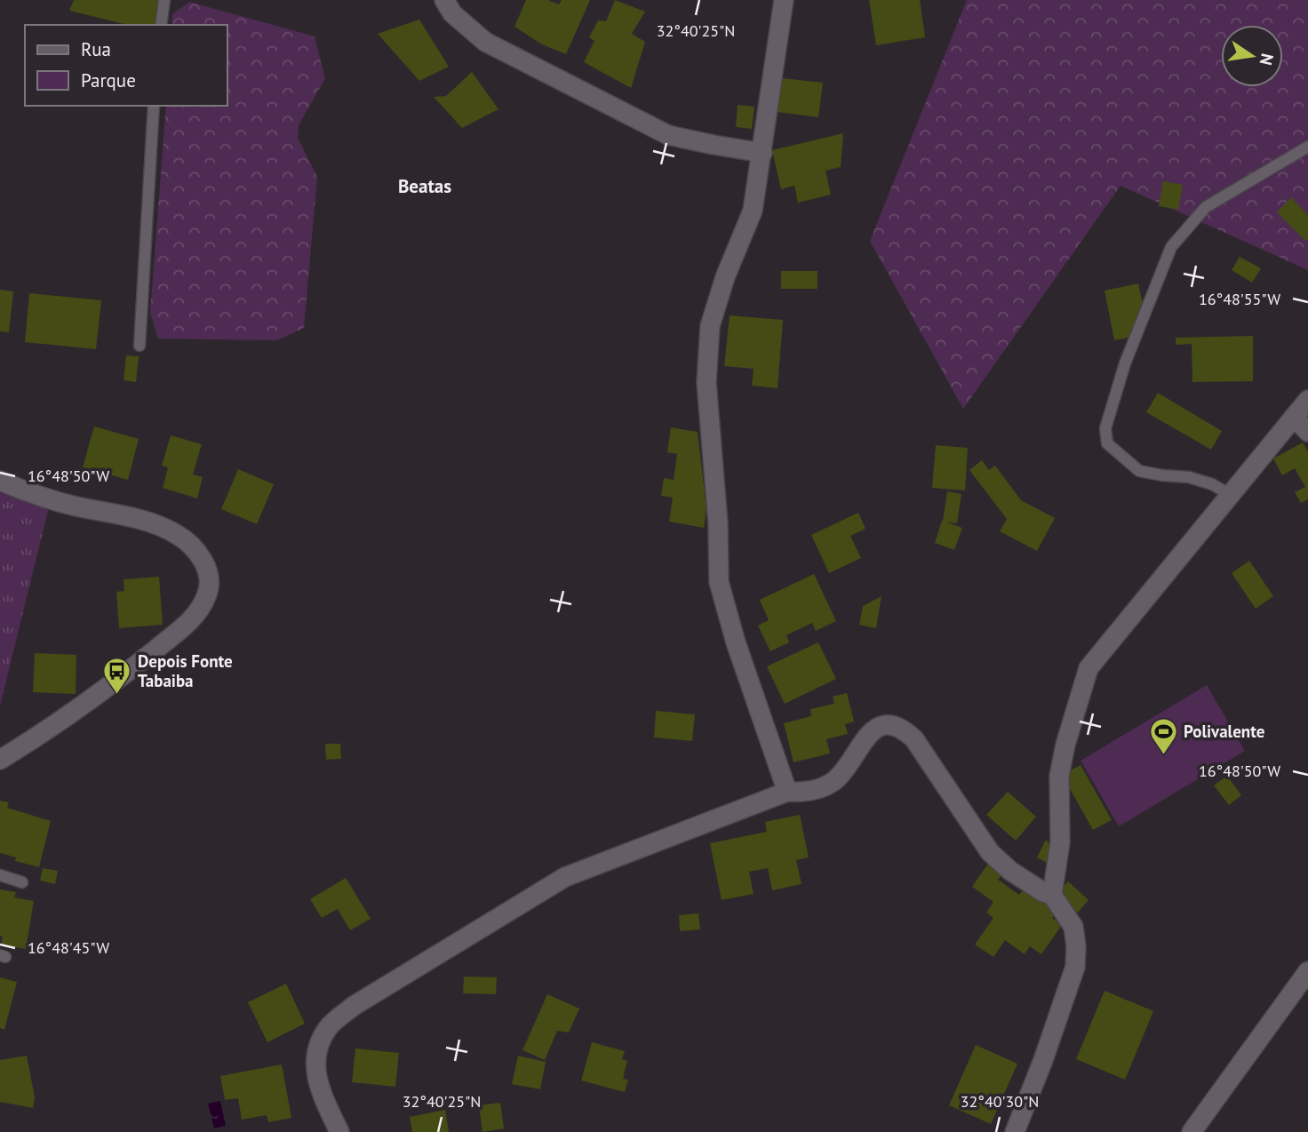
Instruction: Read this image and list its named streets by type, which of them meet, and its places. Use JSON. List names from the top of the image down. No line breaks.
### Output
{"districts":["Beatas"],"places":{"bus stop":["Depois Fonte Tabaiba"],"sports":["Polivalente"]},"legend":["Rua","Parque"],"north":"right","coordinates":["32°40'25\"N","16°48'55\"W","16°48'50\"W","16°48'45\"W","32°40'30\"N"]}
